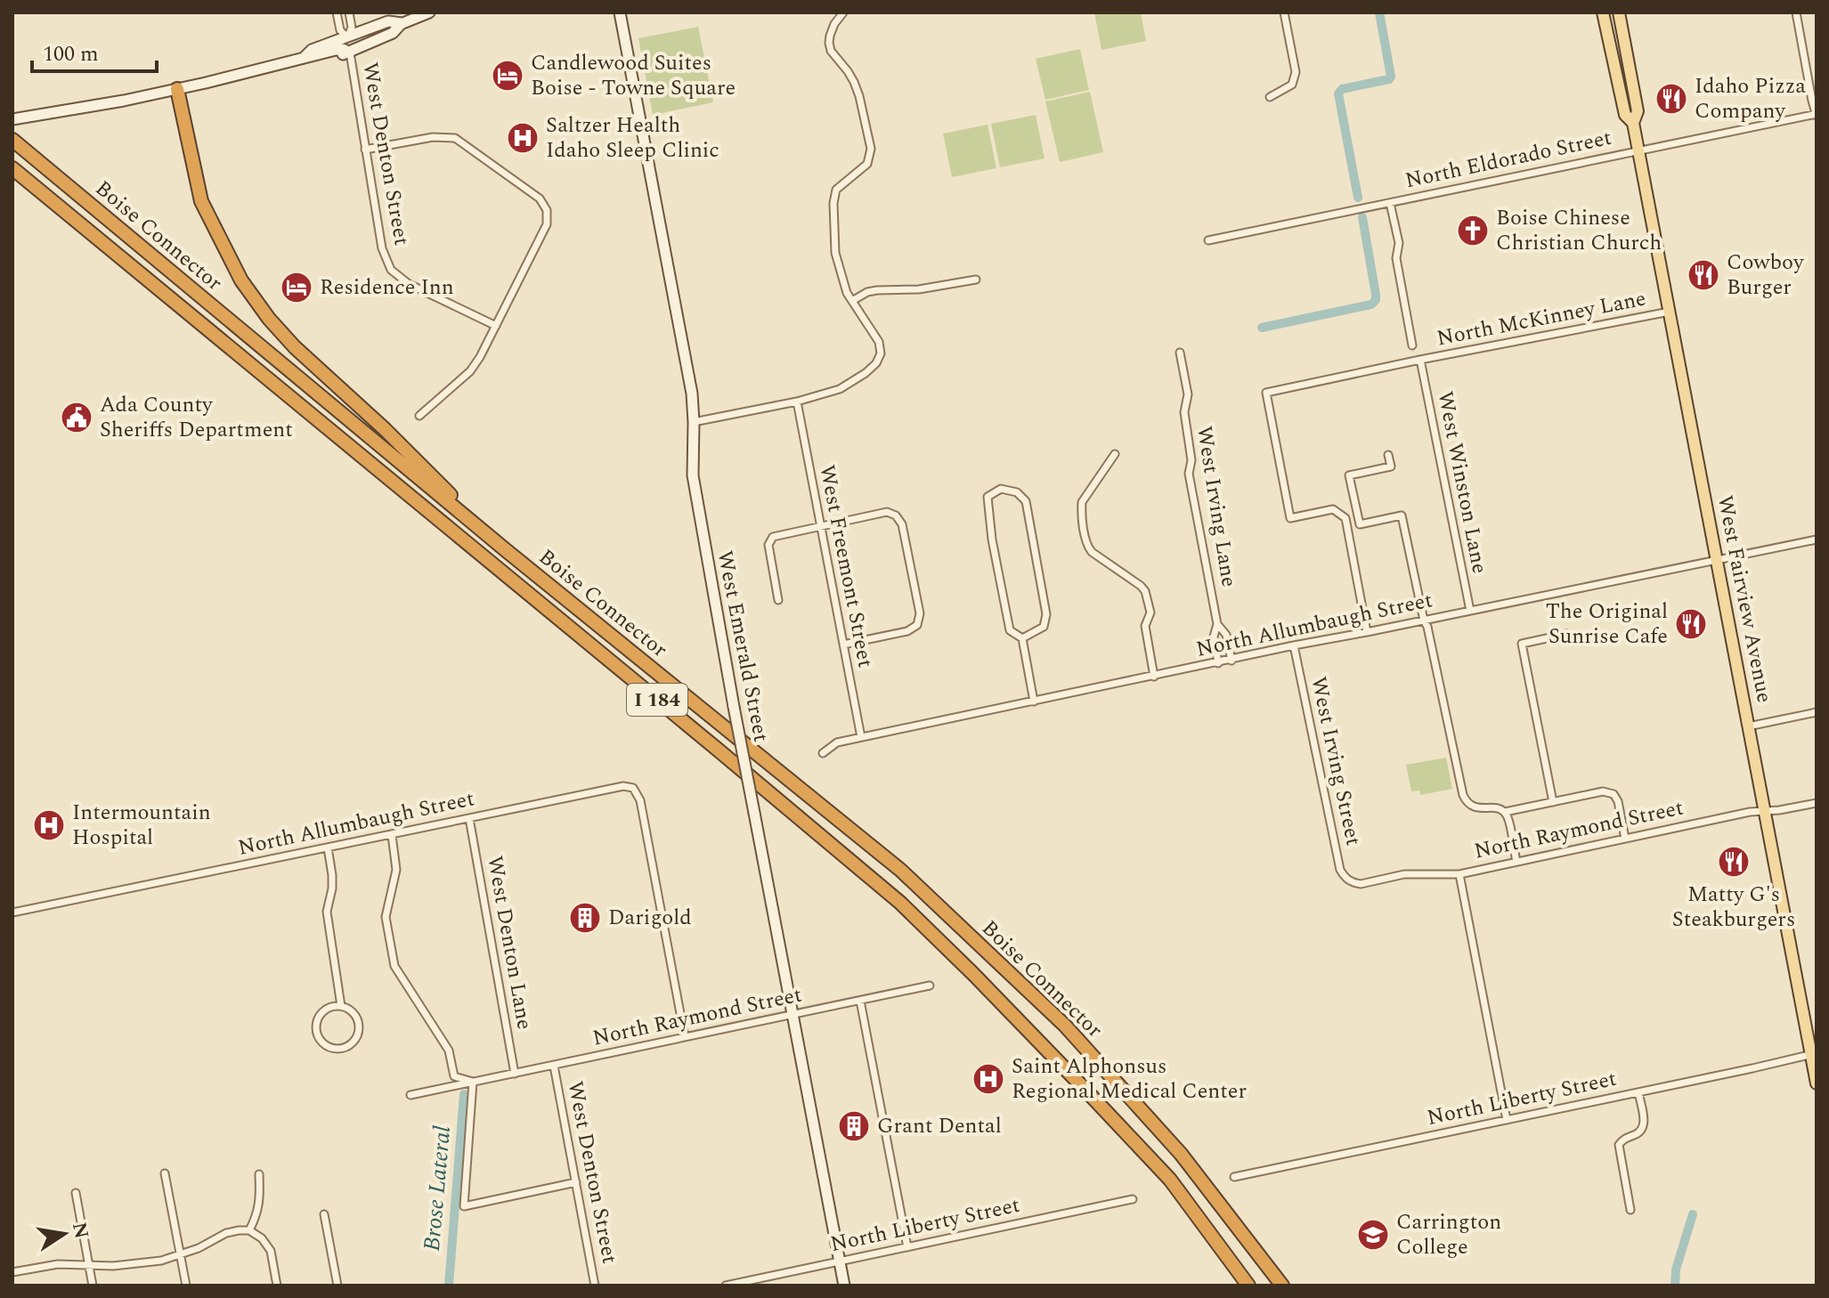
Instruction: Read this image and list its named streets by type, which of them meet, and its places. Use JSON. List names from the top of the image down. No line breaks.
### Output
{"streets":{"highway":["Boise Connector","I 184"],"main road":["West Fairview Avenue","West Emerald Street"],"street":["West Denton Street","North Eldorado Street","North McKinney Lane","West Winston Lane","West Irving Lane","West Freemont Street","North Allumbaugh Street","West Irving Street","North Raymond Street","West Denton Lane","North Liberty Street"]},"crossings":[["West Denton Street","North Raymond Street"],["North Eldorado Street","West Fairview Avenue"],["North McKinney Lane","West Winston Lane"],["North McKinney Lane","West Fairview Avenue"],["North McKinney Lane","North Allumbaugh Street"],["West Winston Lane","North Allumbaugh Street"],["West Irving Lane","North Allumbaugh Street"],["West Freemont Street","North Allumbaugh Street"],["West Fairview Avenue","North Allumbaugh Street"],["West Fairview Avenue","North Raymond Street"],["West Fairview Avenue","North Liberty Street"],["North Allumbaugh Street","West Irving Street"],["North Allumbaugh Street","North Raymond Street"],["North Allumbaugh Street","West Denton Lane"],["West Emerald Street","North Raymond Street"],["West Emerald Street","North Liberty Street"],["West Irving Street","North Raymond Street"],["North Raymond Street","West Denton Lane"]],"water":["Brose Lateral"],"places":{"hotel":["Candlewood Suites Boise - Towne Square","Residence Inn"],"restaurant":["Idaho Pizza Company","Cowboy Burger","The Original Sunrise Cafe","Matty G's Steakburgers"],"hospital":["Saltzer Health Idaho Sleep Clinic","Intermountain Hospital","Saint Alphonsus Regional Medical Center"],"church":["Boise Chinese Christian Church"],"public building":["Ada County Sheriffs Department"],"building":["Darigold","Grant Dental"],"school or university":["Carrington College"]},"scale_bar":"100 m","north":"right"}
